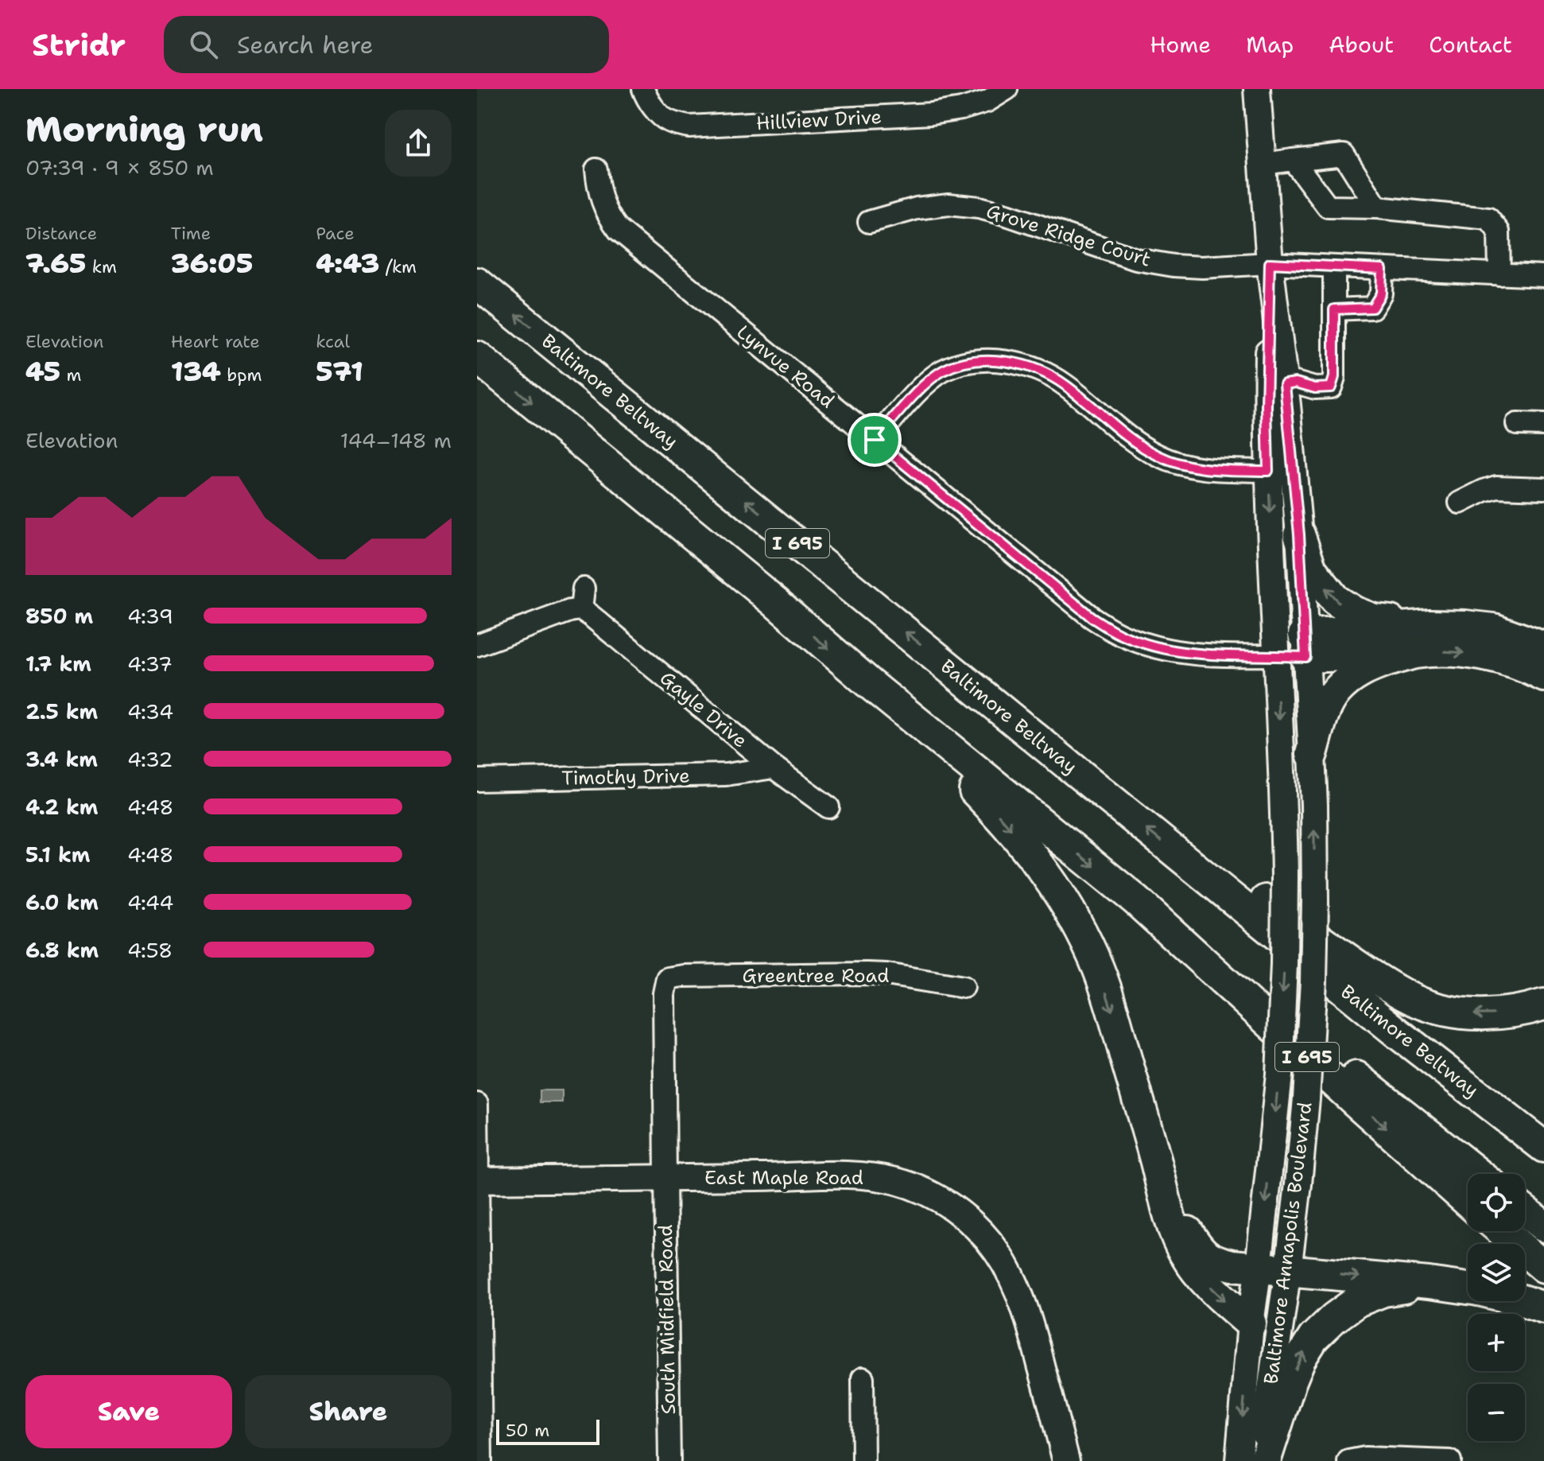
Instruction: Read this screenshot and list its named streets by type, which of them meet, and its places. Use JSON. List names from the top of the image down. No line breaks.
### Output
{"streets":{"highway":["Baltimore Beltway","I 695"],"main road":["East Maple Road","Baltimore Annapolis Boulevard"],"street":["Hillview Drive","Grove Ridge Court","Lynvue Road","Gayle Drive","Timothy Drive","Greentree Road","South Midfield Road"]},"crossings":[["Grove Ridge Court","Baltimore Annapolis Boulevard"],["Lynvue Road","Baltimore Annapolis Boulevard"],["Gayle Drive","Timothy Drive"],["Greentree Road","South Midfield Road"],["East Maple Road","South Midfield Road"]],"scale_bar":"50 m","page":{"header":"Stridr","search":"Search here","nav":["Home","Map","About","Contact"],"heading":["Morning run","07:39 · 9 × 850 m"],"stats":[["Distance","7.65 km"],["Time","36:05"],["Pace","4:43 /km"],["Elevation","45 m"],["Heart rate","134 bpm"],["kcal","571"]],"chart":["Elevation","144–148 m"],"list":[{"name":"850 m","note":"4:39"},{"name":"1.7 km","note":"4:37"},{"name":"2.5 km","note":"4:34"},{"name":"3.4 km","note":"4:32"},{"name":"4.2 km","note":"4:48"},{"name":"5.1 km","note":"4:48"},{"name":"6.0 km","note":"4:44"},{"name":"6.8 km","note":"4:58"}],"map_buttons":["+","−"],"buttons":["Save","Share"],"scale":"50 m"}}
